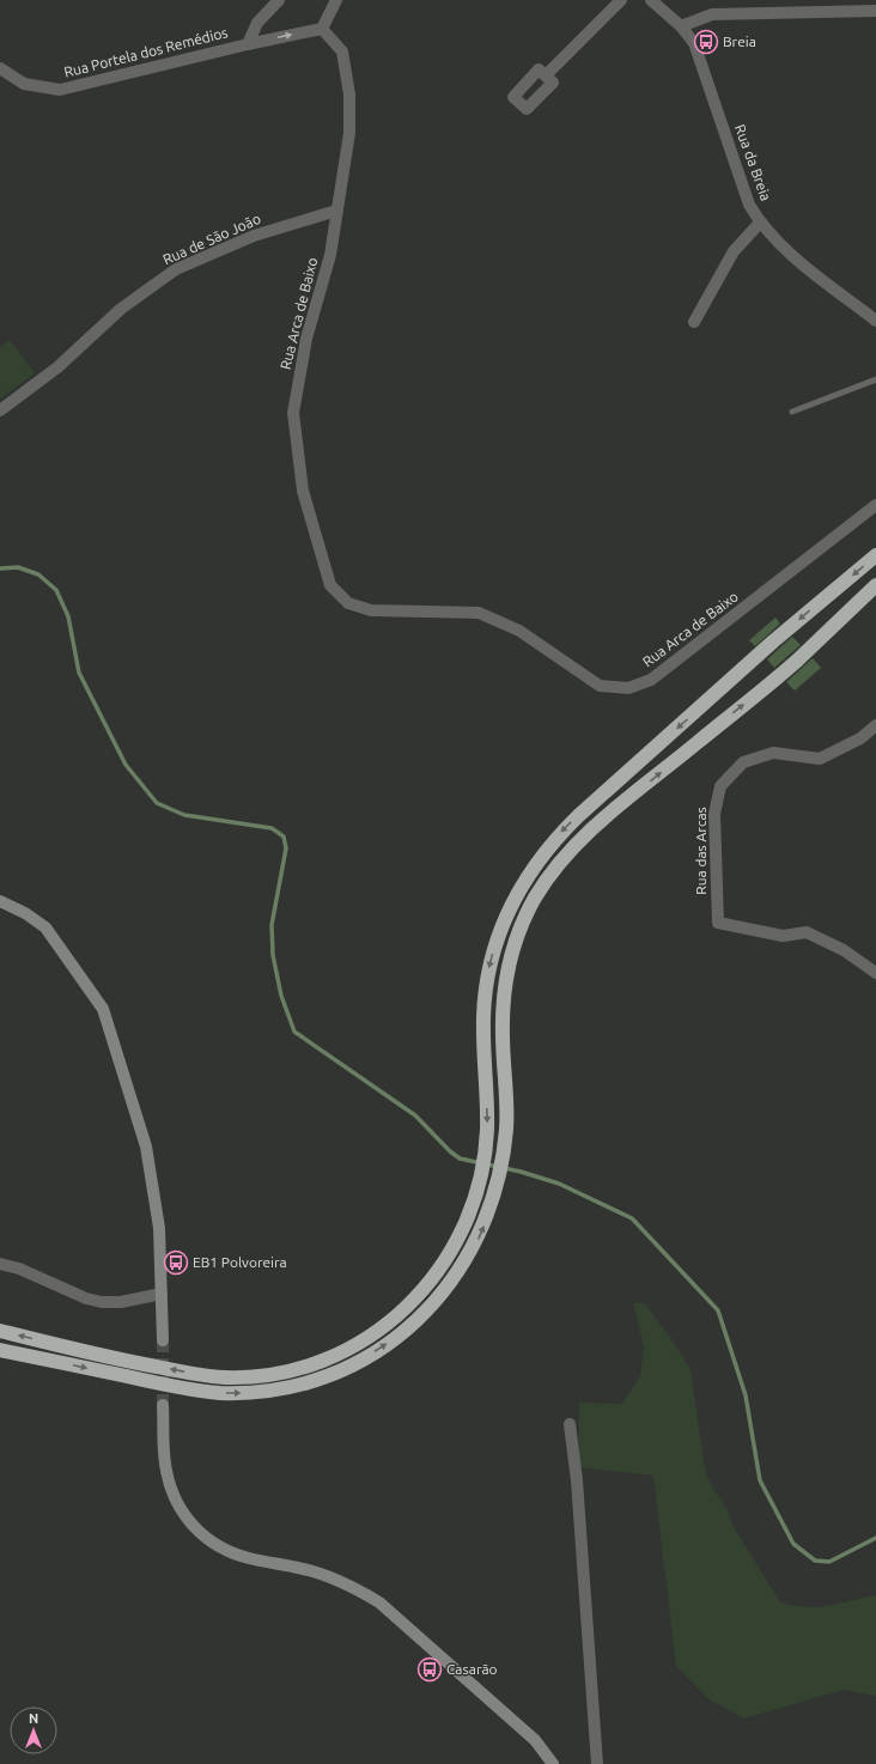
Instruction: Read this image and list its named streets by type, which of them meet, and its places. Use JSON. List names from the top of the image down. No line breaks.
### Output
{"streets":{"street":["Rua Portela dos Remédios","Rua da Breia","Rua de São João","Rua Arca de Baixo","Rua das Arcas"]},"crossings":[["Rua Portela dos Remédios","Rua Arca de Baixo"],["Rua de São João","Rua Arca de Baixo"]],"places":{"bus stop":["Breia","EB1 Polvoreira","Casarão"]},"north":"top"}
